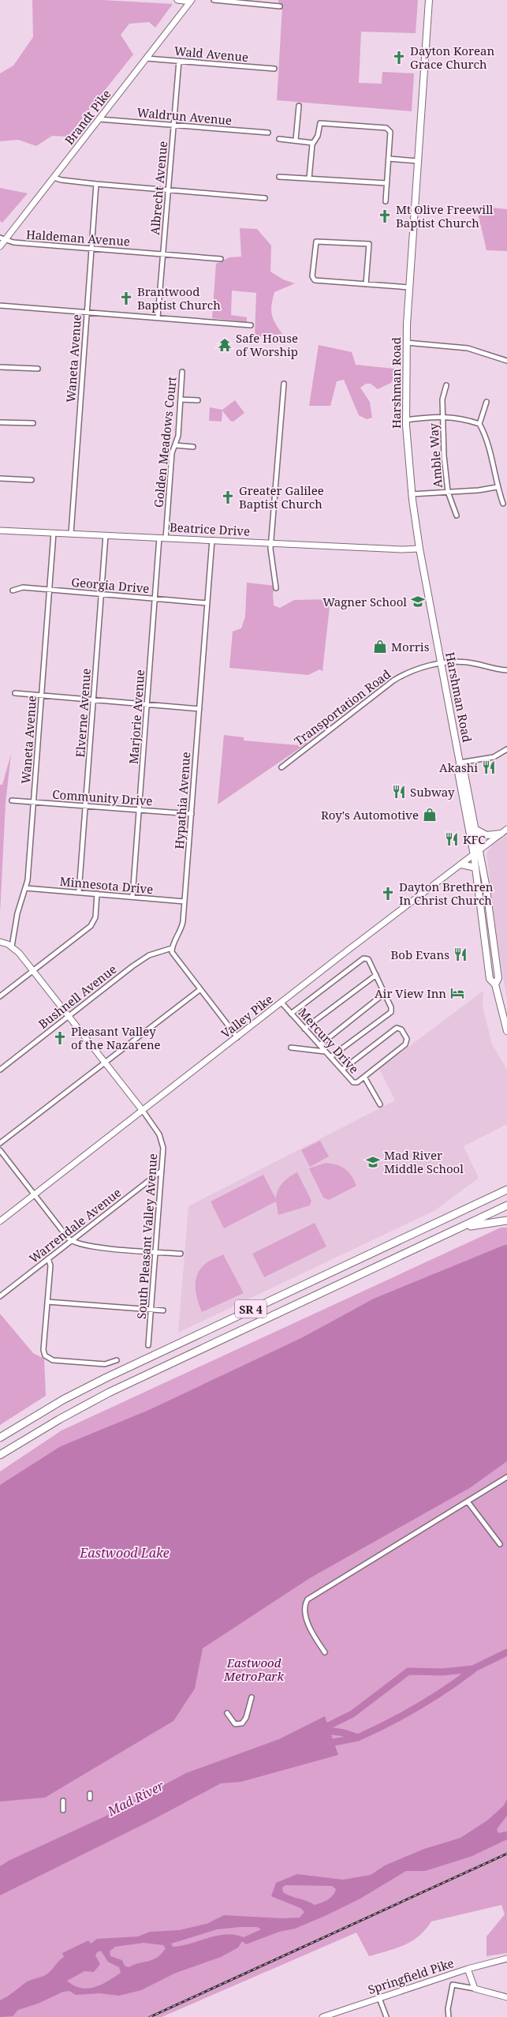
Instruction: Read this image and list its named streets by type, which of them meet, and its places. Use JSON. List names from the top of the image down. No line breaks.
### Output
{"streets":{"highway":["SR 4"],"main road":["Harshman Road"],"street":["Wald Avenue","Waldrun Avenue","Brandt Pike","Albrecht Avenue","Haldeman Avenue","Waneta Avenue","Golden Meadows Court","Amble Way","Beatrice Drive","Georgia Drive","Transportation Road","Elverne Avenue","Marjorie Avenue","Community Drive","Hypathia Avenue","Minnesota Drive","Bushnell Avenue","Valley Pike","Mercury Drive","Warrendale Avenue","South Pleasant Valley Avenue","Springfield Pike"]},"crossings":[["Wald Avenue","Brandt Pike"],["Wald Avenue","Albrecht Avenue"],["Waldrun Avenue","Brandt Pike"],["Waldrun Avenue","Albrecht Avenue"],["Brandt Pike","Haldeman Avenue"],["Albrecht Avenue","Haldeman Avenue"],["Haldeman Avenue","Waneta Avenue"],["Waneta Avenue","Beatrice Drive"],["Waneta Avenue","Georgia Drive"],["Waneta Avenue","Community Drive"],["Waneta Avenue","Minnesota Drive"],["Harshman Road","Amble Way"],["Harshman Road","Beatrice Drive"],["Harshman Road","Transportation Road"],["Harshman Road","Valley Pike"],["Golden Meadows Court","Beatrice Drive"],["Beatrice Drive","Elverne Avenue"],["Beatrice Drive","Marjorie Avenue"],["Beatrice Drive","Hypathia Avenue"],["Georgia Drive","Elverne Avenue"],["Georgia Drive","Marjorie Avenue"],["Georgia Drive","Hypathia Avenue"],["Elverne Avenue","Community Drive"],["Elverne Avenue","Minnesota Drive"],["Marjorie Avenue","Community Drive"],["Marjorie Avenue","Minnesota Drive"],["Community Drive","Hypathia Avenue"],["Hypathia Avenue","Minnesota Drive"],["Hypathia Avenue","Bushnell Avenue"],["Valley Pike","Mercury Drive"],["Valley Pike","South Pleasant Valley Avenue"],["Warrendale Avenue","South Pleasant Valley Avenue"]],"water":["Eastwood Lake","Mad River"],"parks":["Eastwood MetroPark"],"places":{"church":["Dayton Korean Grace Church","Mt Olive Freewill Baptist Church","Brantwood Baptist Church","Greater Galilee Baptist Church","Dayton Brethren In Christ Church","Pleasant Valley of the Nazarene"],"temple":["Safe House of Worship"],"school or university":["Wagner School","Mad River Middle School"],"shop":["Morris","Roy's Automotive"],"restaurant":["Akashi","Subway","KFC","Bob Evans"],"hotel":["Air View Inn"]}}
